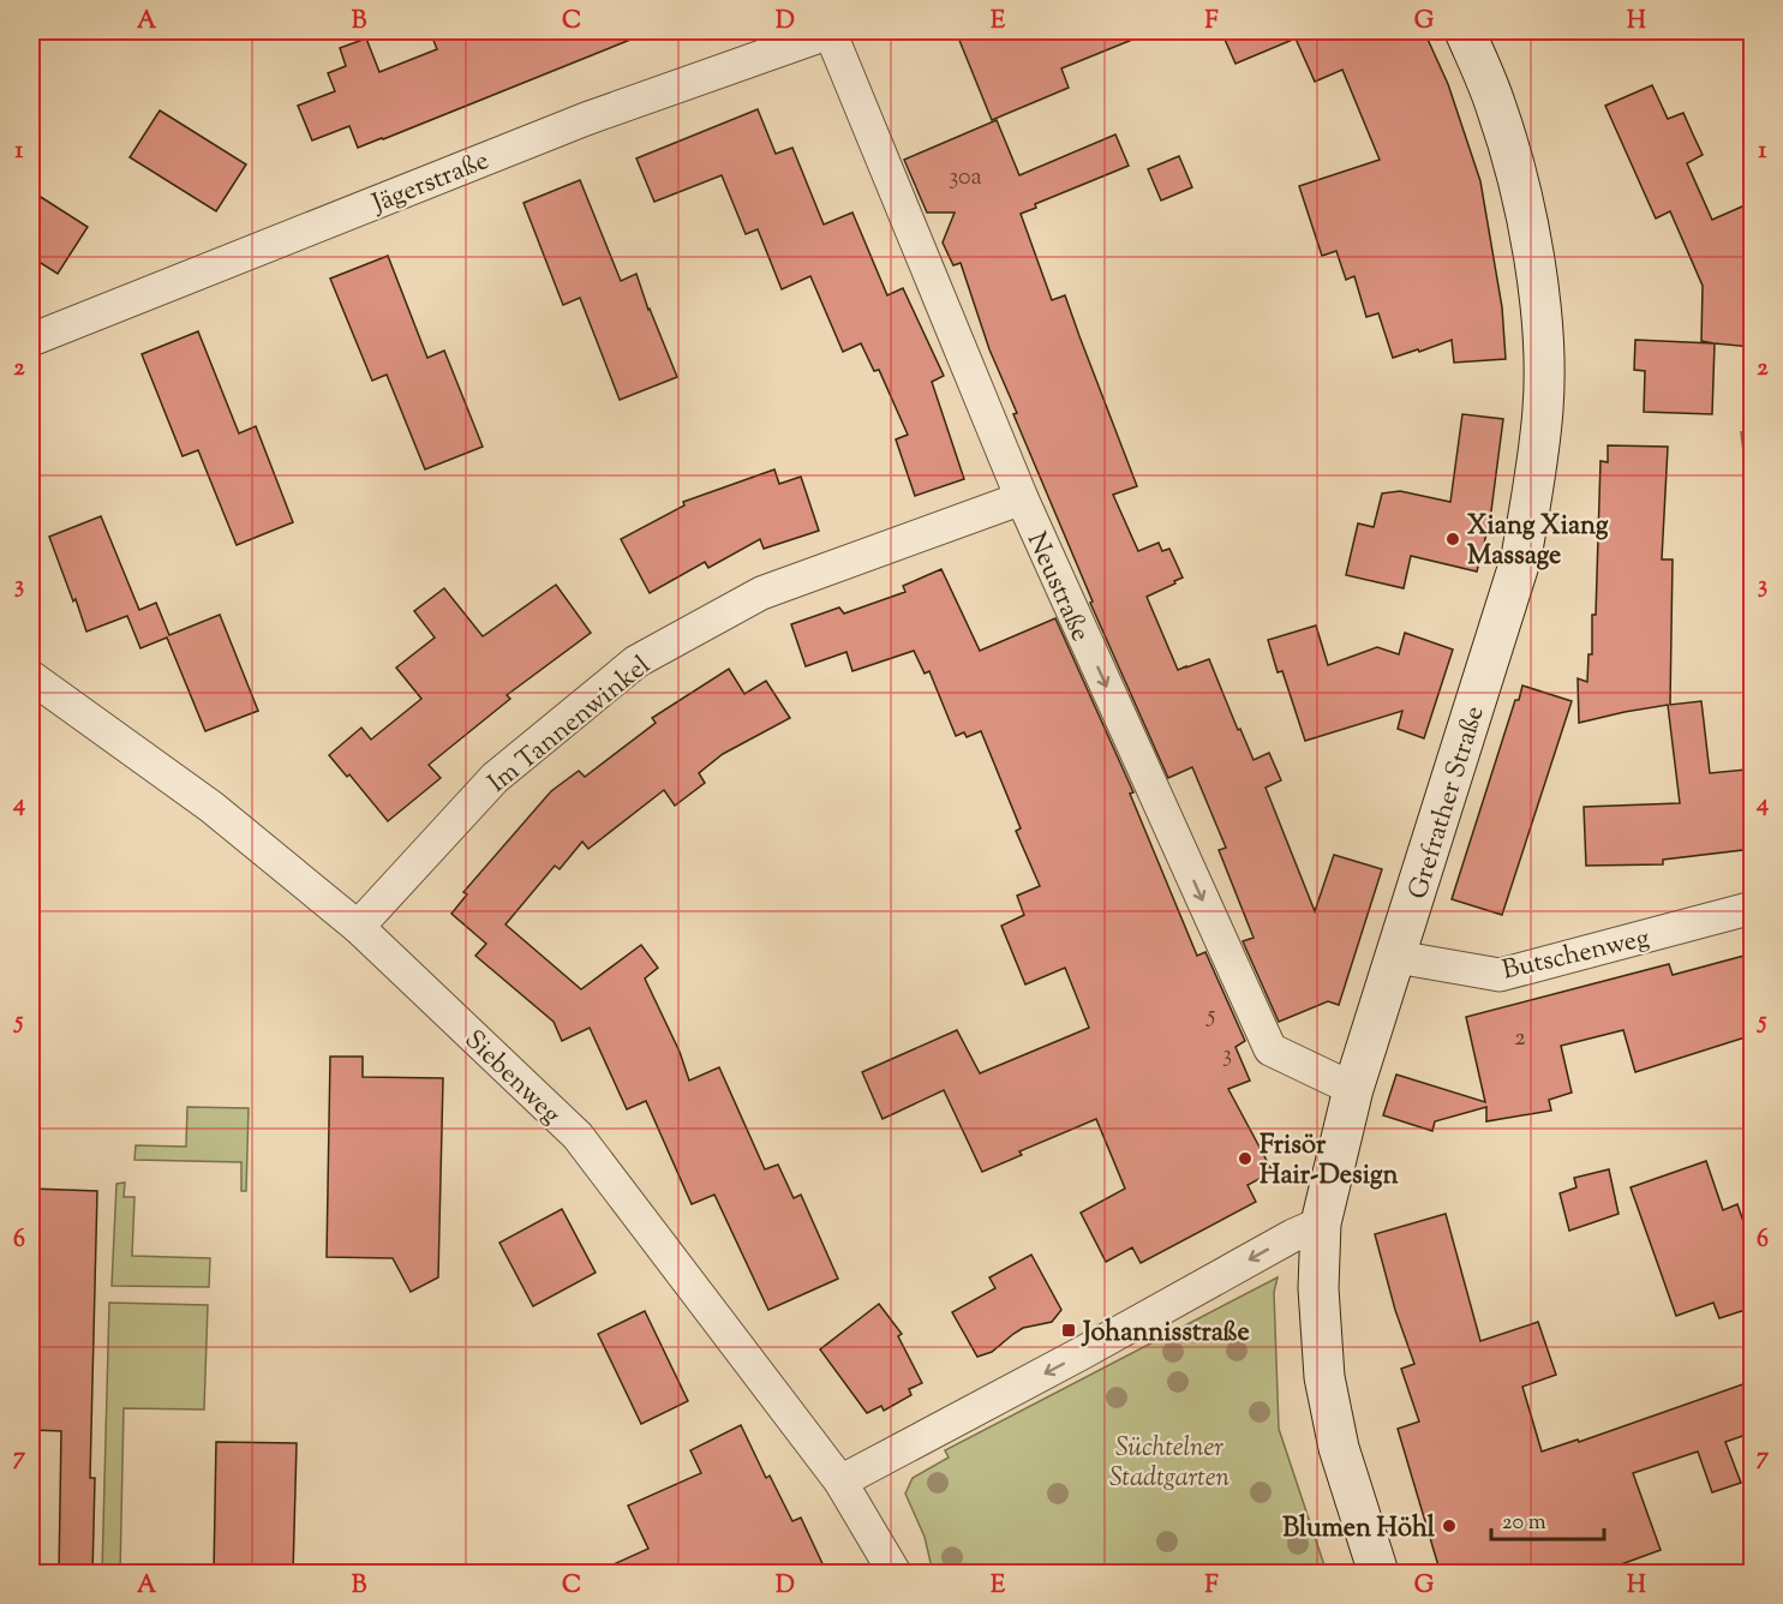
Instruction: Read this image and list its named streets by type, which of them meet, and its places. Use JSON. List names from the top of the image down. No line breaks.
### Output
{"streets":{"main road":["Grefrather Straße"],"street":["Jägerstraße","Neustraße","Im Tannenwinkel","Butschenweg","Siebenweg"]},"crossings":[["Jägerstraße","Neustraße"],["Neustraße","Im Tannenwinkel"],["Neustraße","Grefrather Straße"],["Im Tannenwinkel","Siebenweg"],["Grefrather Straße","Butschenweg"]],"one_way":["Neustraße"],"parks":["Süchtelner Stadtgarten"],"places":{"other":["Xiang Xiang Massage","Frisör Hair-Design","Blumen Höhl"],"transit":["Johannisstraße"]},"house_numbers":["30a","5","2","3"],"scale_bar":"20 m","grid":{"columns":["A","B","C","D","E","F","G","H"],"rows":["1","2","3","4","5","6","7"]}}
